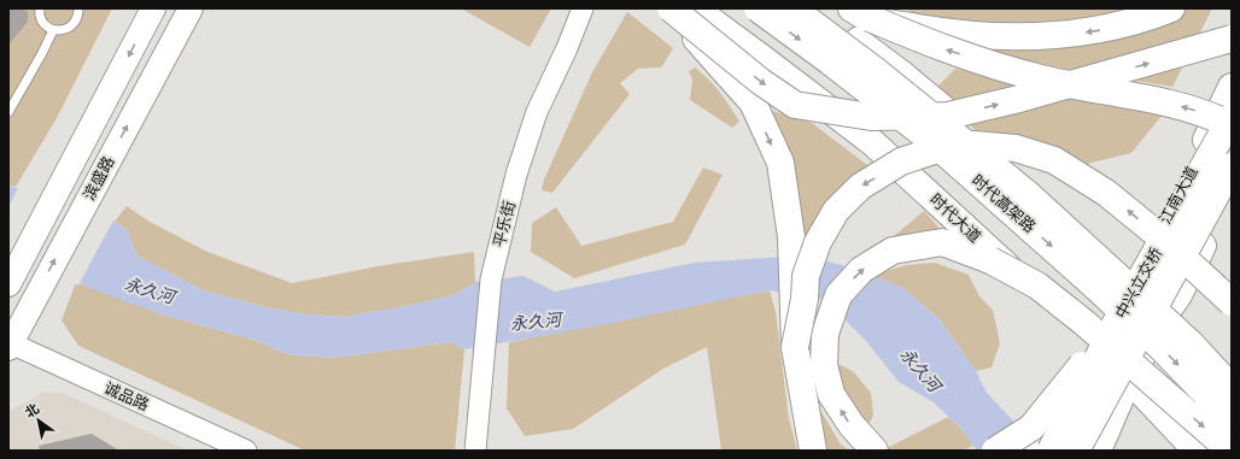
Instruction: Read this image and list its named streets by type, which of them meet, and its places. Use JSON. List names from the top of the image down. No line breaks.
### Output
{"streets":{"main road":["滨盛路","江南大道","时代高架路","时代大道","中兴立交桥"],"street":["平乐街","诚品路"]},"crossings":[["滨盛路","诚品路"],["江南大道","时代大道"],["江南大道","中兴立交桥"]],"water":["永久河"],"north":"top left"}
